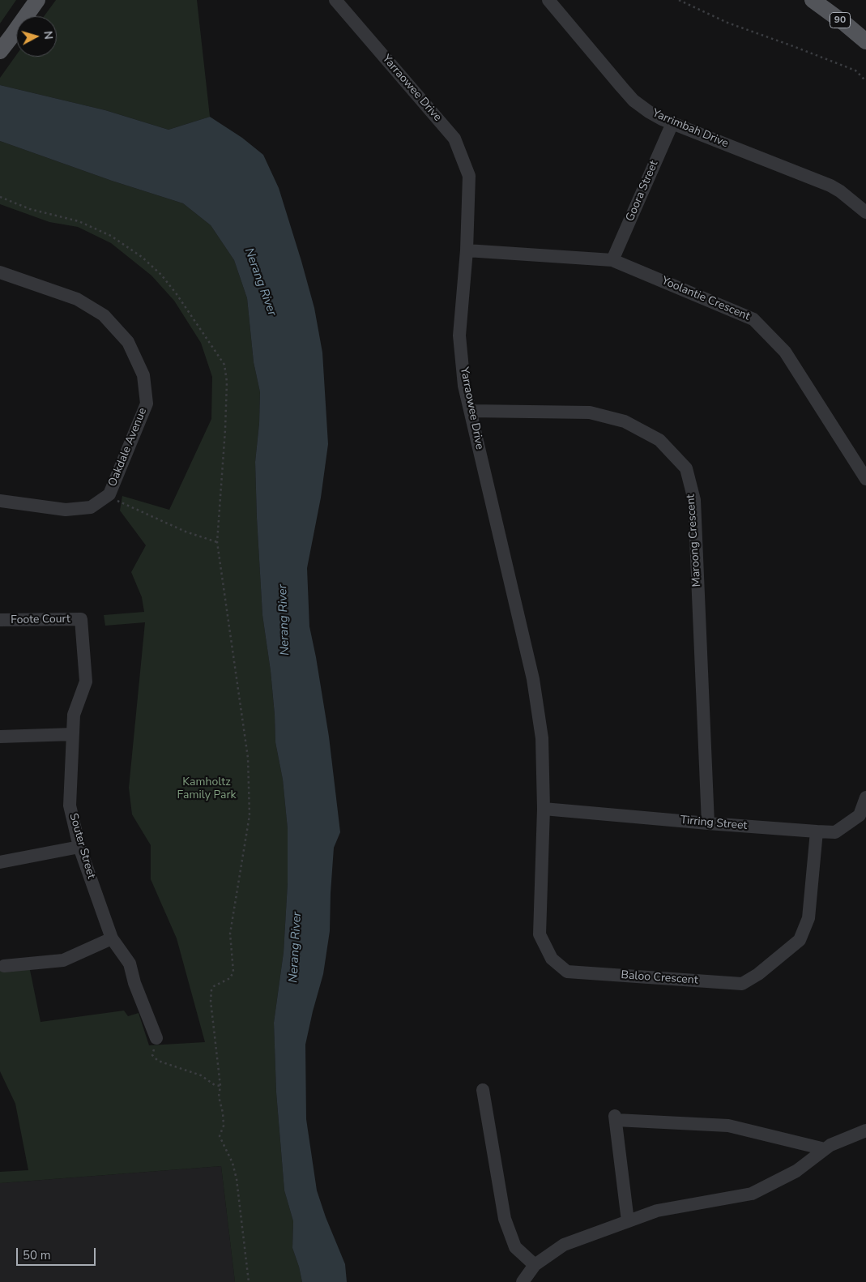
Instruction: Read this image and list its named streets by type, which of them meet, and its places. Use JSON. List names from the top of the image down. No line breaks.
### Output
{"streets":{"main road":["90"],"street":["Yarraowee Drive","Yarrimbah Drive","Goora Street","Yoolantie Crescent","Oakdale Avenue","Maroong Crescent","Foote Court","Tirring Street","Souter Street","Baloo Crescent"]},"crossings":[["Yarraowee Drive","Yoolantie Crescent"],["Yarraowee Drive","Maroong Crescent"],["Yarraowee Drive","Tirring Street"],["Yarraowee Drive","Baloo Crescent"],["Yarrimbah Drive","Goora Street"],["Goora Street","Yoolantie Crescent"],["Maroong Crescent","Tirring Street"],["Foote Court","Souter Street"],["Tirring Street","Baloo Crescent"]],"water":["Nerang River"],"parks":["Kamholtz Family Park"],"scale_bar":"50 m","north":"right"}
